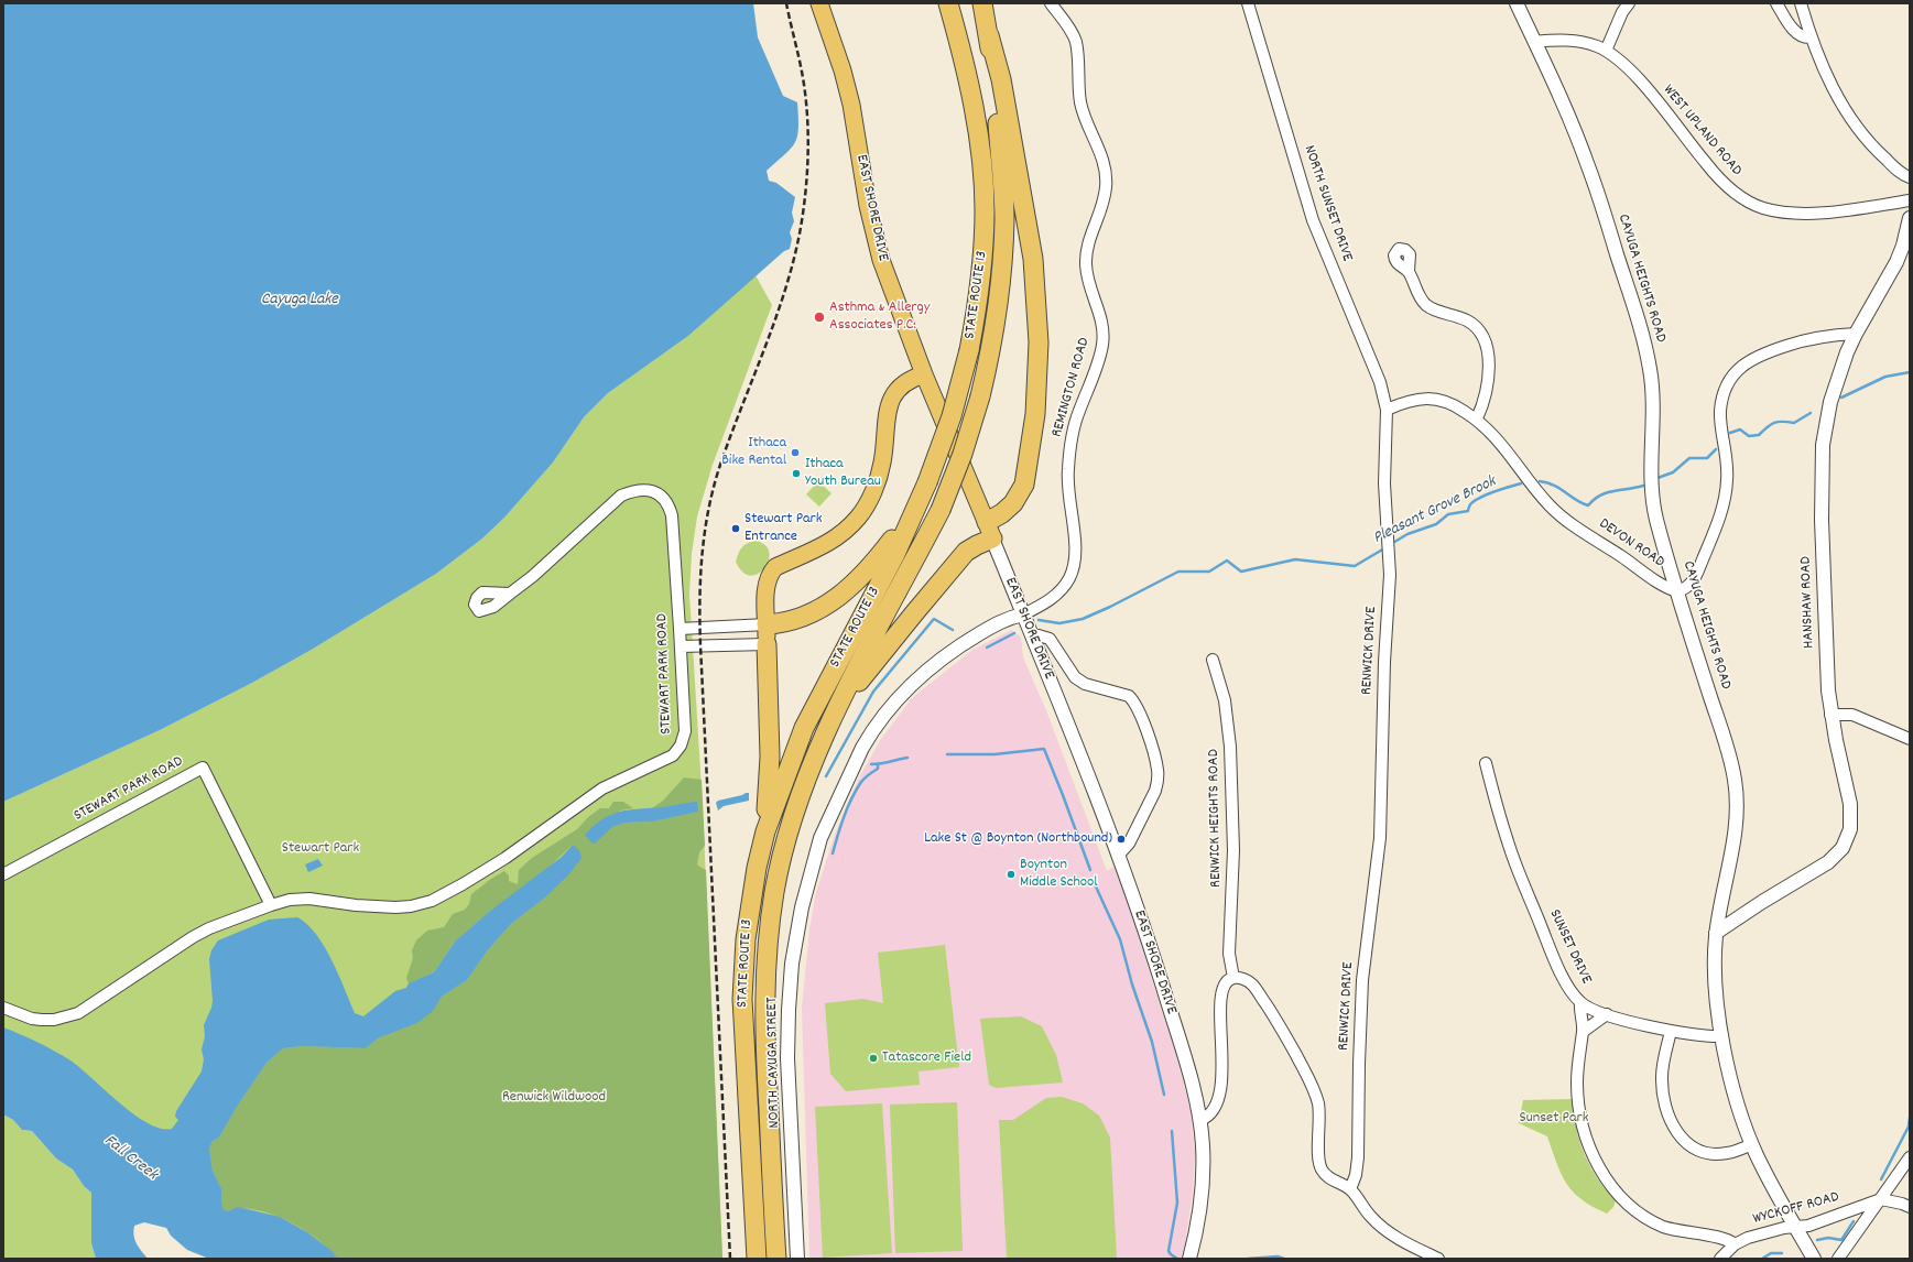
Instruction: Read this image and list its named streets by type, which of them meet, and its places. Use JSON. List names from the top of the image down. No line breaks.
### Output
{"streets":{"highway":["STATE ROUTE 13"],"main road":["EAST SHORE DRIVE"],"street":["WEST UPLAND ROAD","NORTH SUNSET DRIVE","CAYUGA HEIGHTS ROAD","REMINGTON ROAD","DEVON ROAD","HANSHAW ROAD","RENWICK DRIVE","STEWART PARK ROAD","RENWICK HEIGHTS ROAD","SUNSET DRIVE","NORTH CAYUGA STREET","WYCKOFF ROAD"]},"crossings":[["WEST UPLAND ROAD","CAYUGA HEIGHTS ROAD"],["NORTH SUNSET DRIVE","DEVON ROAD"],["NORTH SUNSET DRIVE","RENWICK DRIVE"],["EAST SHORE DRIVE","REMINGTON ROAD"],["EAST SHORE DRIVE","NORTH CAYUGA STREET"],["CAYUGA HEIGHTS ROAD","DEVON ROAD"],["CAYUGA HEIGHTS ROAD","HANSHAW ROAD"],["CAYUGA HEIGHTS ROAD","SUNSET DRIVE"],["CAYUGA HEIGHTS ROAD","WYCKOFF ROAD"],["REMINGTON ROAD","NORTH CAYUGA STREET"],["DEVON ROAD","RENWICK DRIVE"]],"water":["Cayuga Lake","Pleasant Grove Brook","Fall Creek"],"parks":["Stewart Park","Renwick Wildwood","Sunset Park"],"places":["Asthma & Allergy Associates P.C.","Ithaca Bike Rental","Ithaca Youth Bureau","Stewart Park Entrance","Lake St @ Boynton (Northbound)","Boynton Middle School","Tatascore Field"]}
